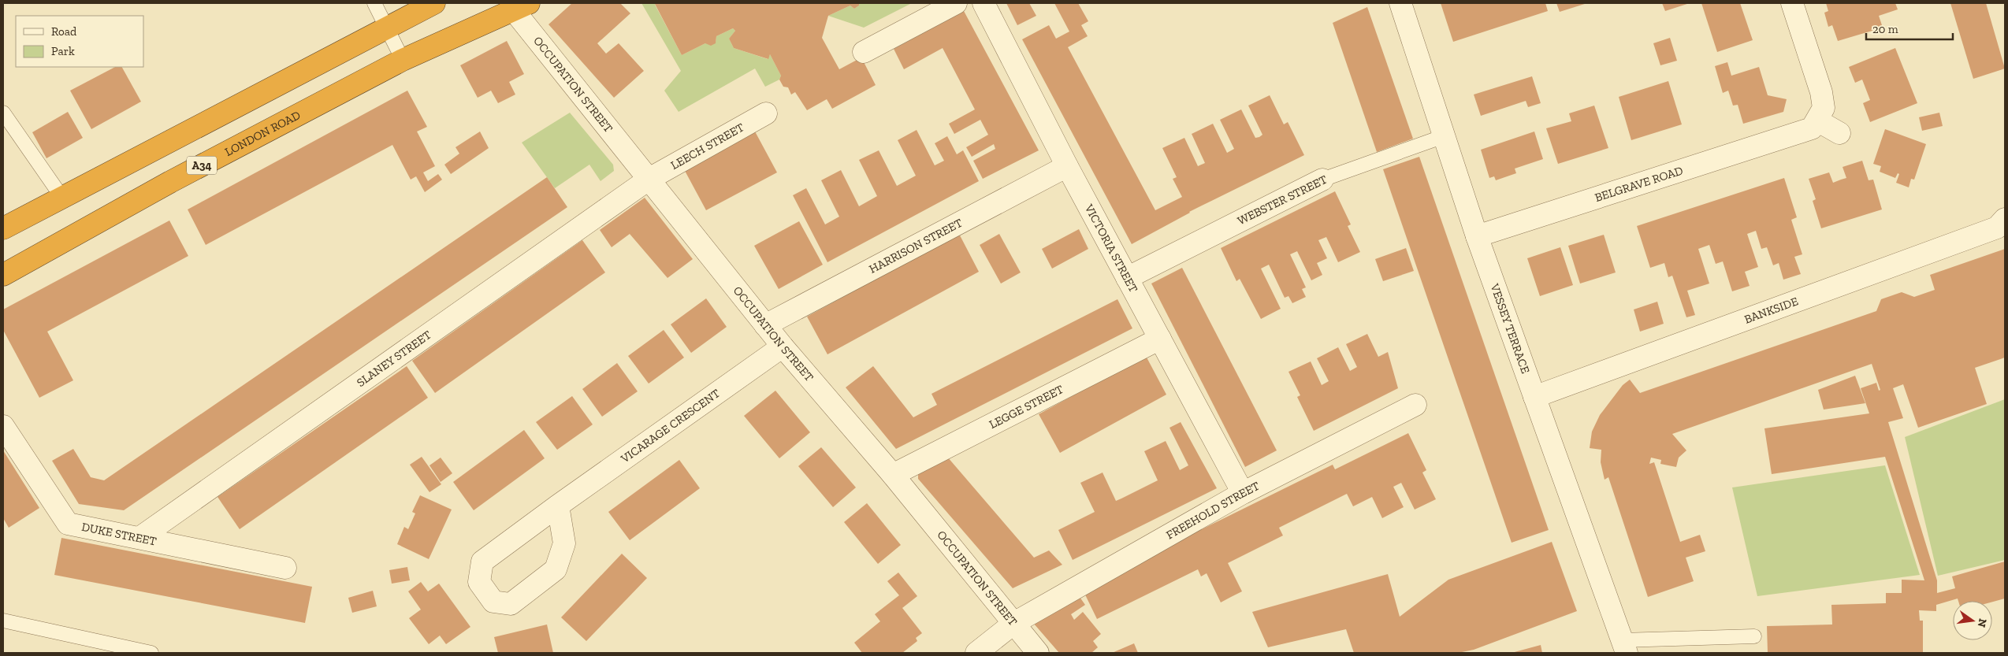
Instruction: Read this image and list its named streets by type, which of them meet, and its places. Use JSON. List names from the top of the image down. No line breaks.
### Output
{"streets":{"highway":["LONDON ROAD","A34"],"street":["OCCUPATION STREET","LEECH STREET","BELGRAVE ROAD","WEBSTER STREET","HARRISON STREET","VICTORIA STREET","BANKSIDE","VESSEY TERRACE","SLANEY STREET","LEGGE STREET","VICARAGE CRESCENT","FREEHOLD STREET","DUKE STREET"]},"crossings":[["OCCUPATION STREET","LONDON ROAD"],["OCCUPATION STREET","LEECH STREET"],["OCCUPATION STREET","HARRISON STREET"],["OCCUPATION STREET","SLANEY STREET"],["OCCUPATION STREET","LEGGE STREET"],["OCCUPATION STREET","VICARAGE CRESCENT"],["OCCUPATION STREET","FREEHOLD STREET"],["LEECH STREET","SLANEY STREET"],["BELGRAVE ROAD","VESSEY TERRACE"],["WEBSTER STREET","VICTORIA STREET"],["WEBSTER STREET","VESSEY TERRACE"],["HARRISON STREET","VICTORIA STREET"],["VICTORIA STREET","LEGGE STREET"],["VICTORIA STREET","FREEHOLD STREET"],["BANKSIDE","VESSEY TERRACE"],["SLANEY STREET","DUKE STREET"]],"legend":["Road","Park"],"scale_bar":"20 m","north":"right"}
